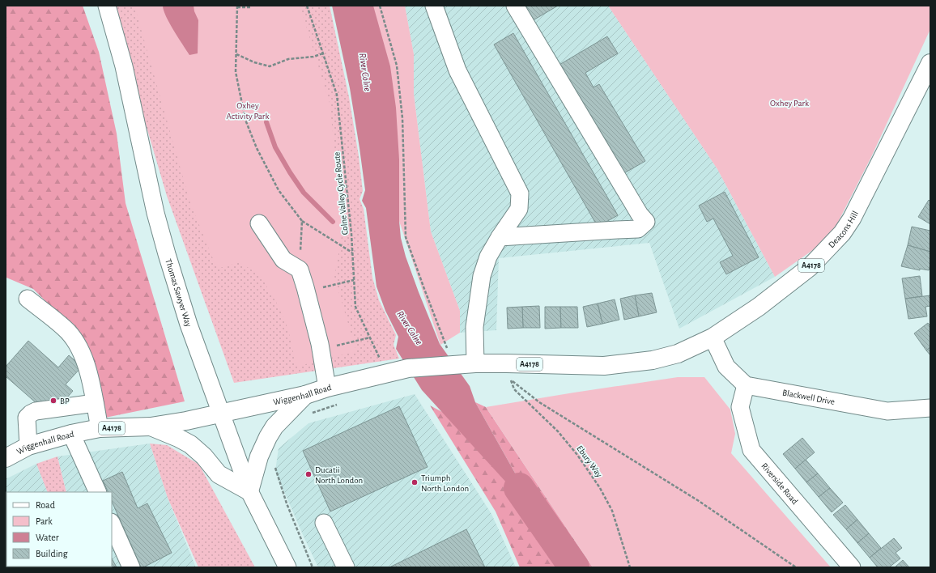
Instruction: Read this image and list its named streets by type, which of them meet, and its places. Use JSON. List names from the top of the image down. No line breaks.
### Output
{"streets":{"main road":["Deacons Hill","A4178","Wiggenhall Road"],"street":["Thomas Sawyer Way","Blackwell Drive","Riverside Road"],"path":["Colne Valley Cycle Route","Ebury Way"]},"crossings":[["Deacons Hill","Wiggenhall Road"],["Thomas Sawyer Way","Wiggenhall Road"],["Blackwell Drive","Riverside Road"]],"water":["River Colne"],"parks":["Oxhey Park","Oxhey Activity Park"],"places":["BP","Ducatii North London","Triumph North London"],"legend":["Road","Park","Water","Building"]}
